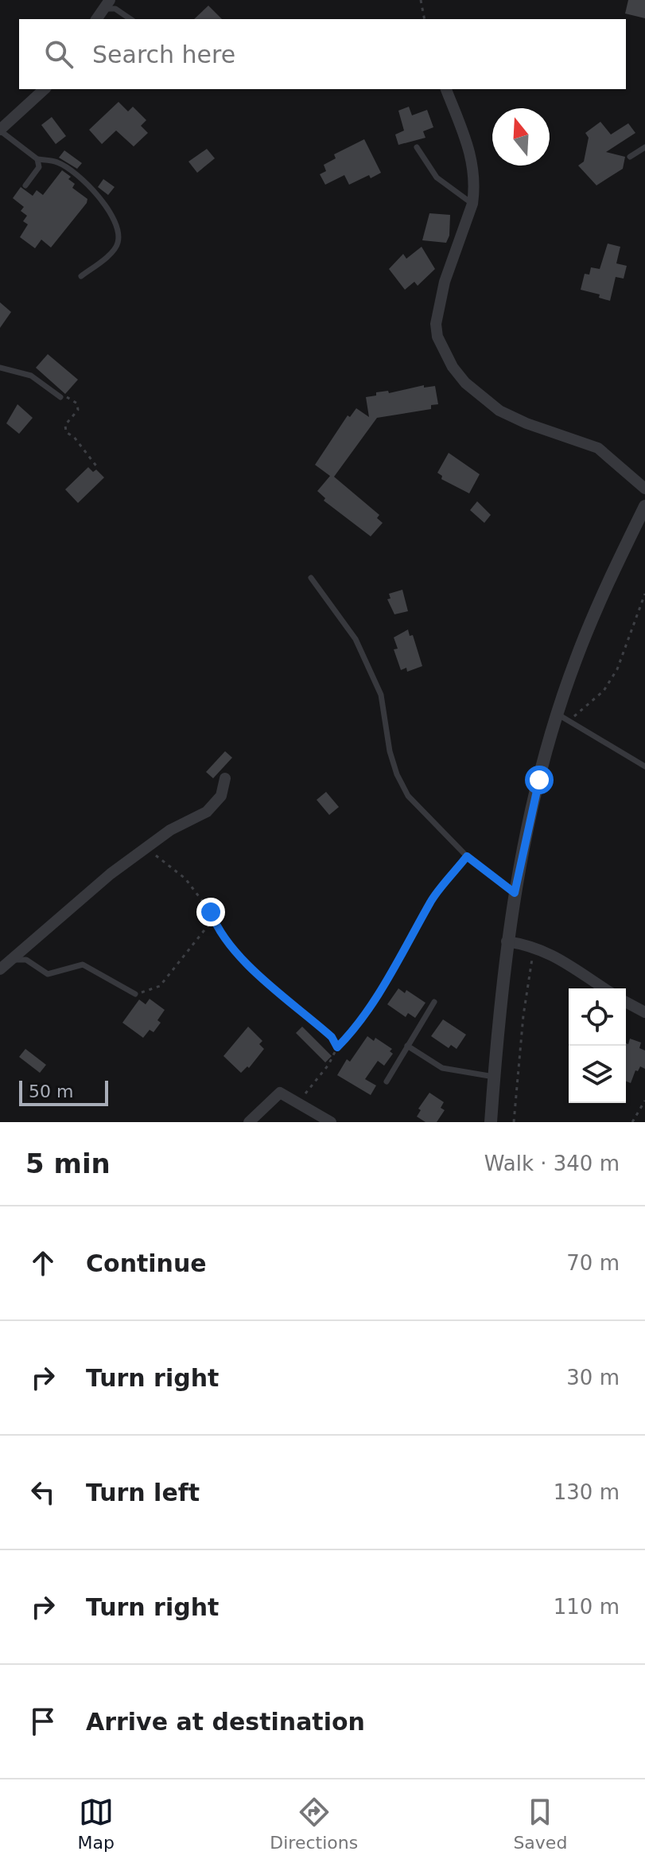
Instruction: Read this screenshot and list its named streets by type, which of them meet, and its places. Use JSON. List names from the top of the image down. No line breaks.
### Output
{"scale_bar":"50 m","north":"top","page":{"search":"Search here","scale":"50 m","heading":["5 min","Walk · 340 m"],"list":[["Continue","70 m"],["Turn right","30 m"],["Turn left","130 m"],["Turn right","110 m"],"Arrive at destination"],"nav":["Map","Directions","Saved"]}}
